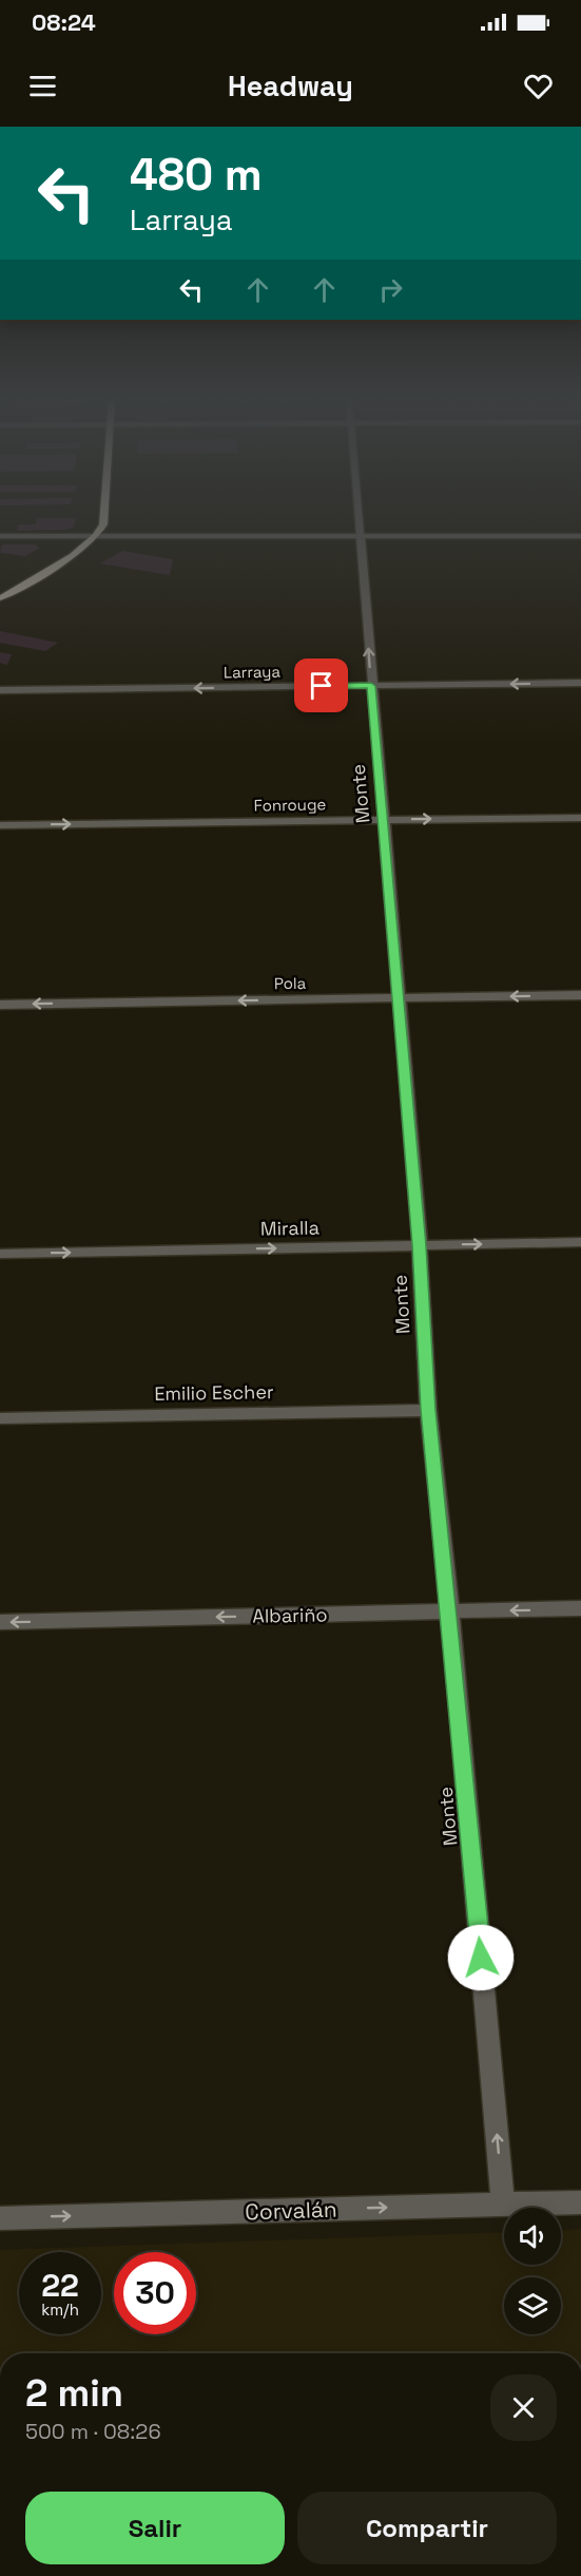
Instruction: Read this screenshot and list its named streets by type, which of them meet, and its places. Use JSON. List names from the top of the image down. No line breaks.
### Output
{"streets":{"street":["Larraya","Monte","Fonrouge","Pola","Miralla","Emilio Escher","Albariño","Corvalán"]},"crossings":[["Larraya","Monte"],["Monte","Fonrouge"],["Monte","Pola"],["Monte","Miralla"],["Monte","Emilio Escher"],["Monte","Albariño"],["Monte","Corvalán"]],"one_way":["Larraya","Monte","Fonrouge","Pola","Miralla","Albariño","Corvalán"],"page":{"status":"08:24","header":"Headway","turn":["480 m","Larraya"],"speed":"22 km/h","limit":"30","heading":["2 min","500 m · 08:26"],"buttons":["Salir","Compartir"]}}
